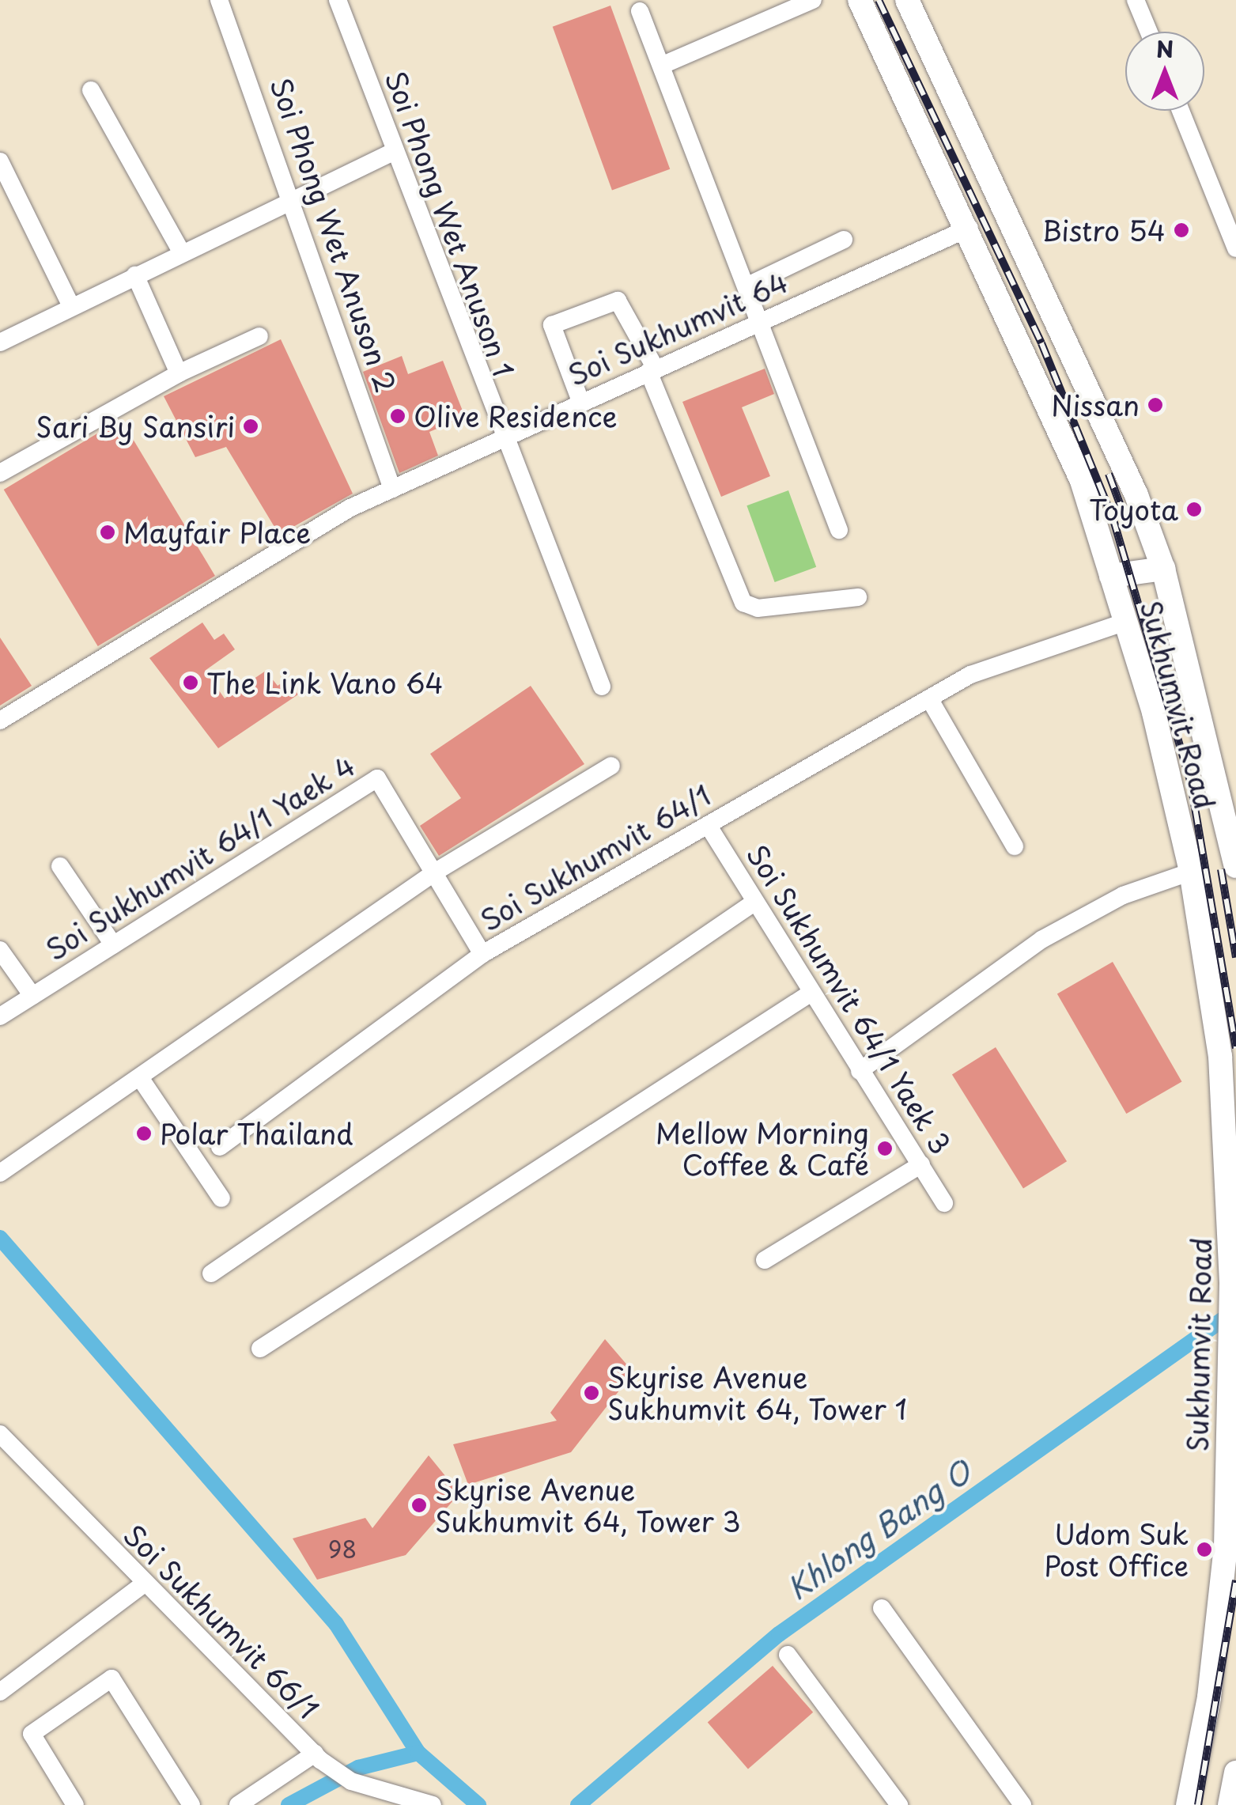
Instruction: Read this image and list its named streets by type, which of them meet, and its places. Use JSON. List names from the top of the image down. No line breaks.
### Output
{"streets":{"main road":["Sukhumvit Road"],"street":["Soi Phong Wet Anuson 1","Soi Phong Wet Anuson 2","Soi Sukhumvit 64","Soi Sukhumvit 64/1 Yaek 4","Soi Sukhumvit 64/1","Soi Sukhumvit 64/1 Yaek 3","Soi Sukhumvit 66/1"]},"crossings":[["Soi Phong Wet Anuson 1","Soi Sukhumvit 64"],["Soi Phong Wet Anuson 2","Soi Sukhumvit 64"],["Soi Sukhumvit 64","Sukhumvit Road"],["Sukhumvit Road","Soi Sukhumvit 64/1"],["Soi Sukhumvit 64/1 Yaek 4","Soi Sukhumvit 64/1"],["Soi Sukhumvit 64/1","Soi Sukhumvit 64/1 Yaek 3"]],"water":["Khlong Bang O"],"places":["Bistro 54","Nissan","Olive Residence","Sari By Sansiri","Toyota","Mayfair Place","The Link Vano 64","Polar Thailand","Mellow Morning Coffee & Café","Skyrise Avenue Sukhumvit 64, Tower 1","Skyrise Avenue Sukhumvit 64, Tower 3","Udom Suk Post Office"],"house_numbers":["98"],"north":"top"}
